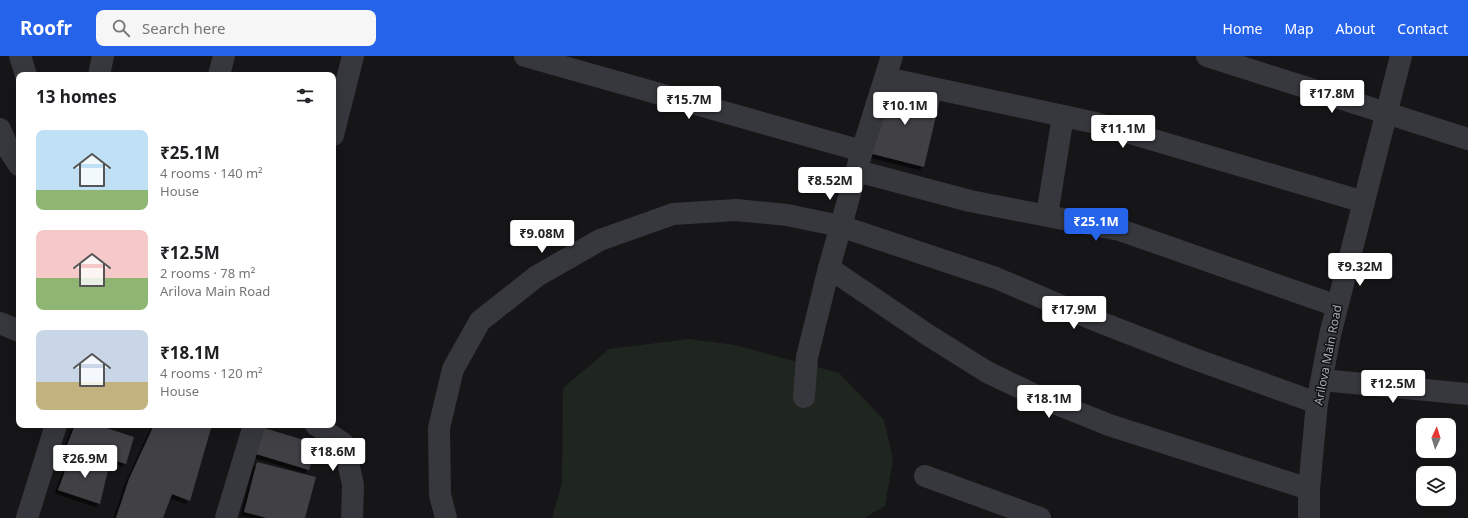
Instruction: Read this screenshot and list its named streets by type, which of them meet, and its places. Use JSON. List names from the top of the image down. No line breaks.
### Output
{"streets":{"street":["Arilova Main Road"]},"north":"top","page":{"header":"Roofr","search":"Search here","nav":["Home","Map","About","Contact"],"heading":"13 homes","price":["₹17.8M","₹15.7M","₹10.1M","₹11.1M","₹8.52M","₹25.1M","₹9.08M","₹9.32M","₹17.9M","₹12.5M","₹18.1M","₹18.6M","₹26.9M"],"list":[{"name":"₹25.1M","note":"4 rooms · 140 m² · House"},{"name":"₹12.5M","note":"2 rooms · 78 m² · Arilova Main Road"},{"name":"₹18.1M","note":"4 rooms · 120 m² · House"}]}}
